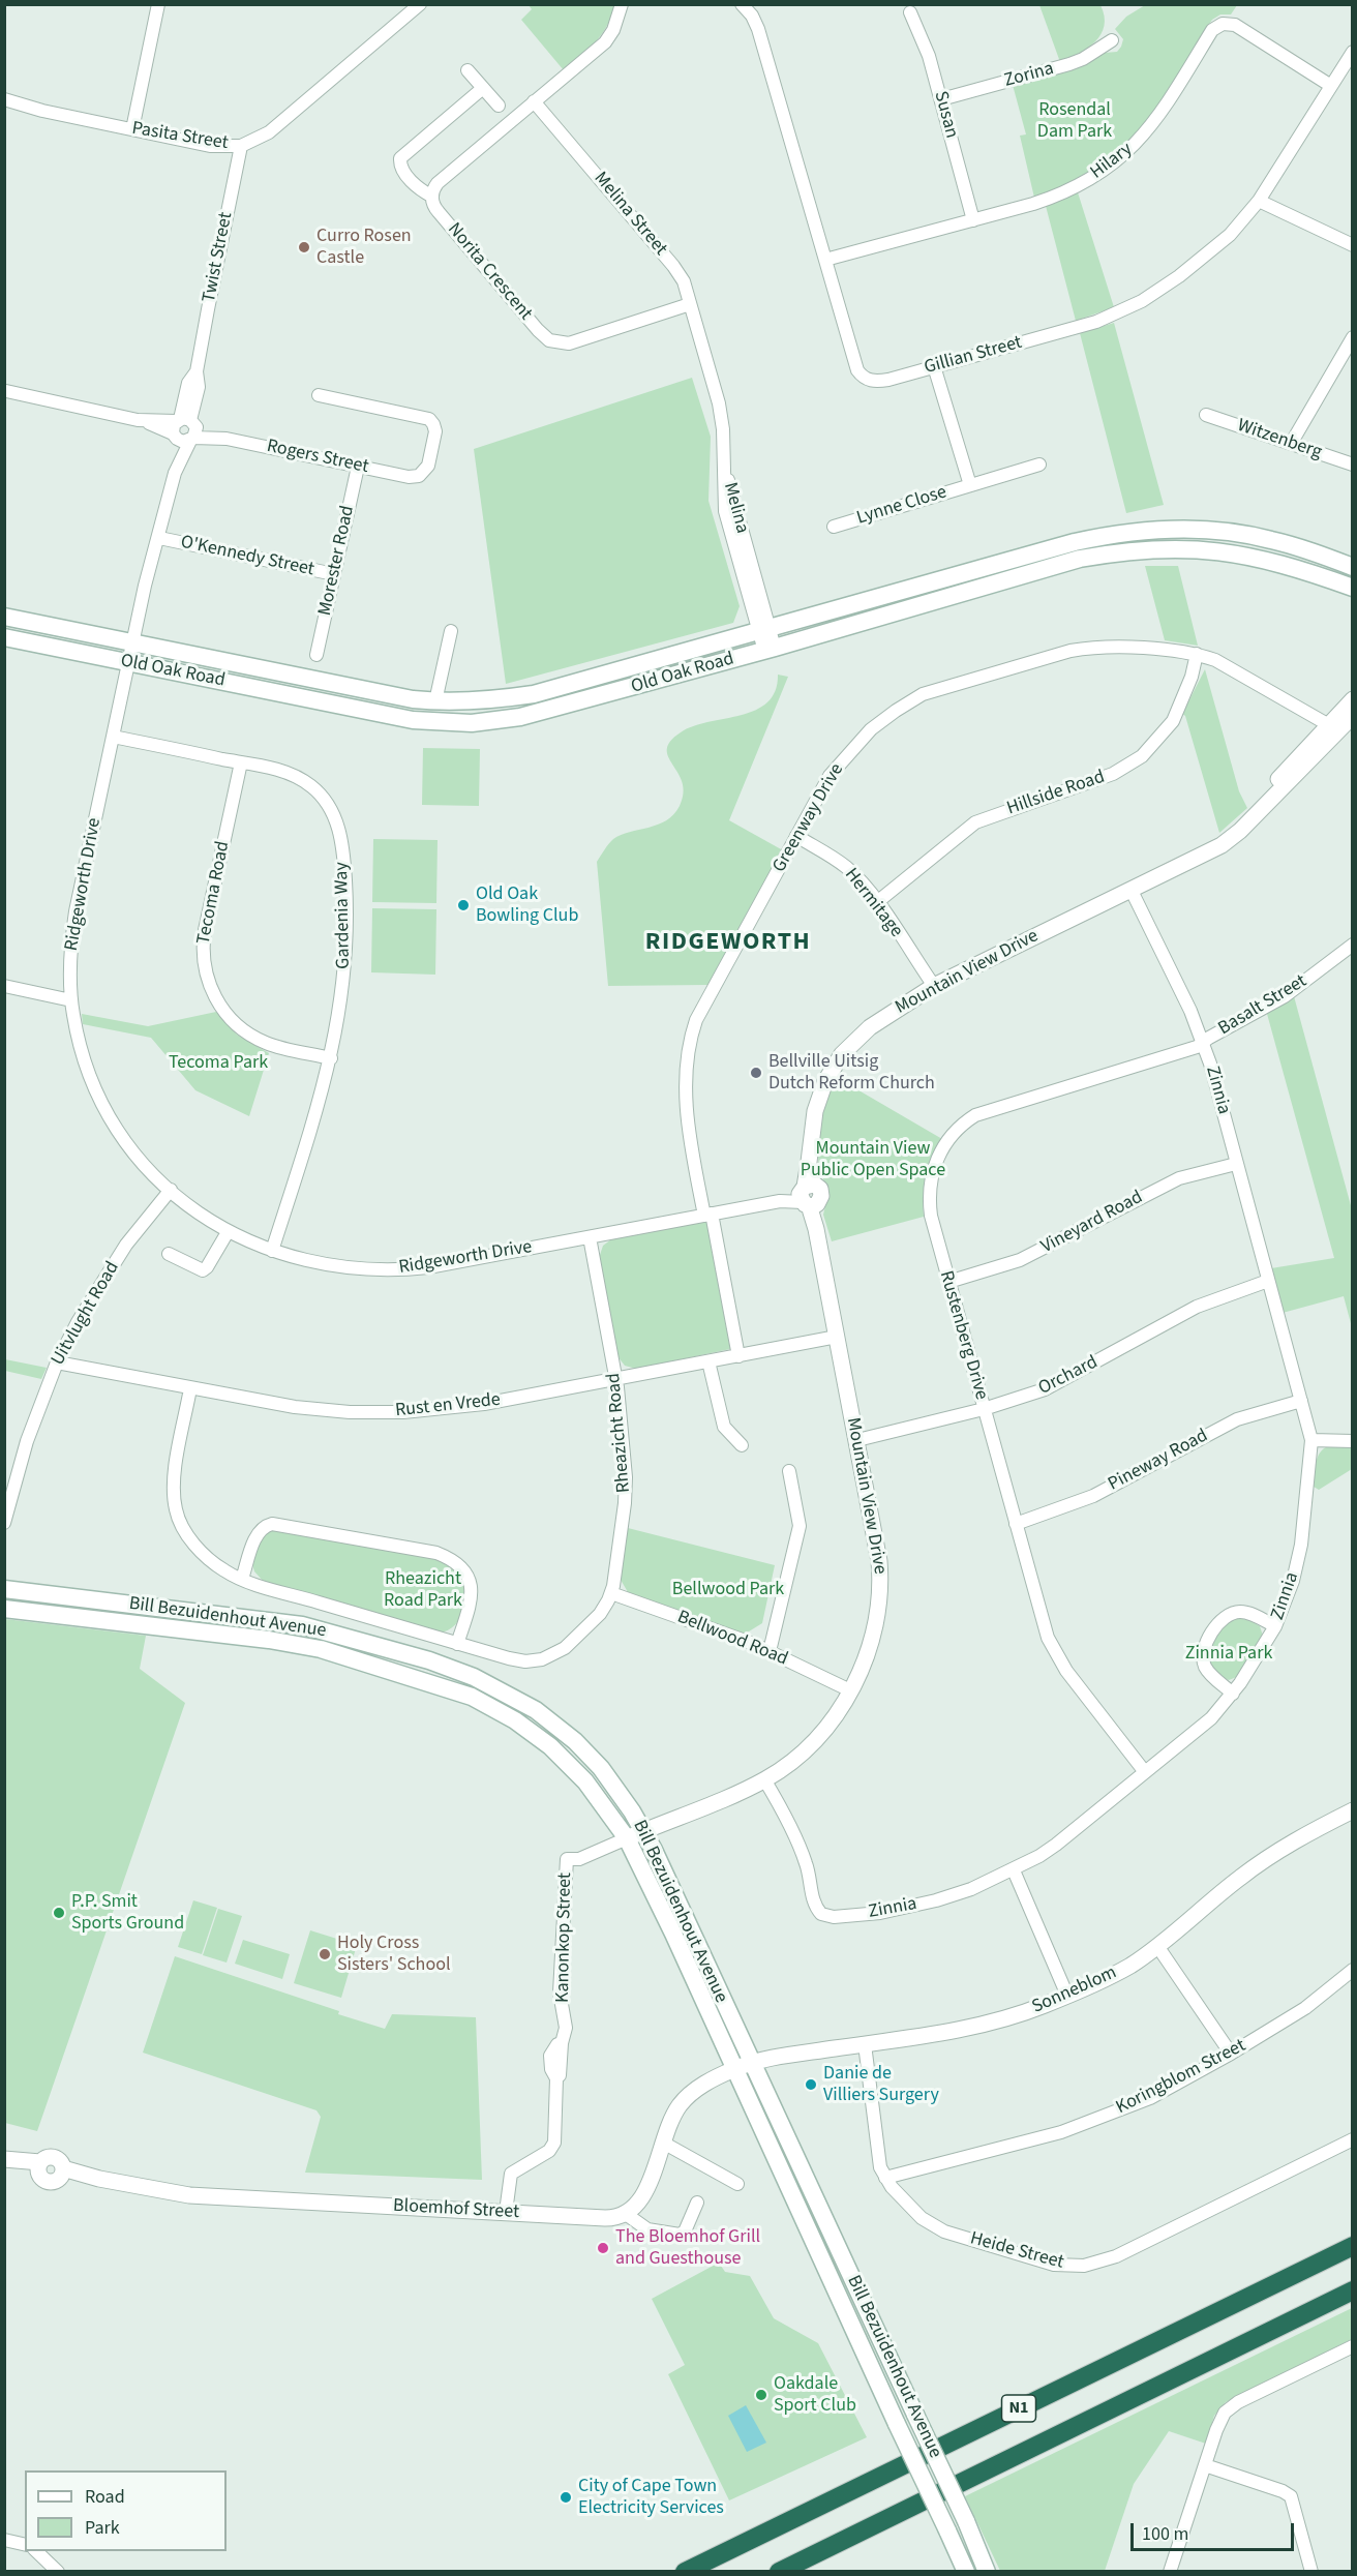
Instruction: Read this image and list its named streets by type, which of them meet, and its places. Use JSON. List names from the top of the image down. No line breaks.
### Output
{"streets":{"highway":["N1"],"main road":["Old Oak Road","Bill Bezuidenhout Avenue"],"street":["Zorina","Susan","Pasita Street","Hilary","Melina Street","Twist Street","Norita Crescent","Gillian Street","Witzenberg","Rogers Street","Lynne Close","Melina","O'Kennedy Street","Morester Road","Hillside Road","Greenway Drive","Ridgeworth Drive","Tecoma Road","Hermitage","Gardenia Way","Mountain View Drive","Basalt Street","Zinnia","Vineyard Road","Uitvlught Road","Rustenberg Drive","Orchard","Rust en Vrede","Rheazicht Road","Pineway Road","Bellwood Road","Kanonkop Street","Sonneblom","Koringblom Street","Bloemhof Street","Heide Street"]},"crossings":[["Zorina","Susan"],["Susan","Hilary"],["Pasita Street","Twist Street"],["Hilary","Gillian Street"],["Melina Street","Norita Crescent"],["Melina Street","Melina"],["Twist Street","Rogers Street"],["Twist Street","O'Kennedy Street"],["Twist Street","Old Oak Road"],["Twist Street","Ridgeworth Drive"],["Gillian Street","Lynne Close"],["Rogers Street","Morester Road"],["Melina","Old Oak Road"],["O'Kennedy Street","Morester Road"],["Old Oak Road","Ridgeworth Drive"],["Hillside Road","Greenway Drive"],["Hillside Road","Hermitage"],["Greenway Drive","Ridgeworth Drive"],["Greenway Drive","Hermitage"],["Greenway Drive","Mountain View Drive"],["Greenway Drive","Rust en Vrede"],["Ridgeworth Drive","Gardenia Way"],["Ridgeworth Drive","Mountain View Drive"],["Ridgeworth Drive","Uitvlught Road"],["Ridgeworth Drive","Rheazicht Road"],["Tecoma Road","Gardenia Way"],["Hermitage","Mountain View Drive"],["Mountain View Drive","Zinnia"],["Mountain View Drive","Orchard"],["Mountain View Drive","Rust en Vrede"],["Mountain View Drive","Bill Bezuidenhout Avenue"],["Mountain View Drive","Bellwood Road"],["Mountain View Drive","Kanonkop Street"],["Basalt Street","Zinnia"],["Basalt Street","Rustenberg Drive"],["Zinnia","Vineyard Road"],["Zinnia","Rustenberg Drive"],["Zinnia","Orchard"],["Zinnia","Pineway Road"],["Vineyard Road","Rustenberg Drive"],["Uitvlught Road","Rust en Vrede"],["Rustenberg Drive","Orchard"],["Rustenberg Drive","Pineway Road"],["Rust en Vrede","Rheazicht Road"],["Rheazicht Road","Bellwood Road"],["Bill Bezuidenhout Avenue","Kanonkop Street"],["Bill Bezuidenhout Avenue","Sonneblom"],["Kanonkop Street","Bloemhof Street"],["Sonneblom","Heide Street"],["Koringblom Street","Heide Street"]],"districts":["RIDGEWORTH"],"parks":["Rosendal Dam Park","Tecoma Park","Mountain View Public Open Space","Rheazicht Road Park","Bellwood Park","Zinnia Park"],"places":["Curro Rosen Castle","Old Oak Bowling Club","Bellville Uitsig Dutch Reform Church","P.P. Smit Sports Ground","Holy Cross Sisters' School","Danie de Villiers Surgery","The Bloemhof Grill and Guesthouse","Oakdale Sport Club","City of Cape Town Electricity Services"],"legend":["Road","Park"],"scale_bar":"100 m"}
